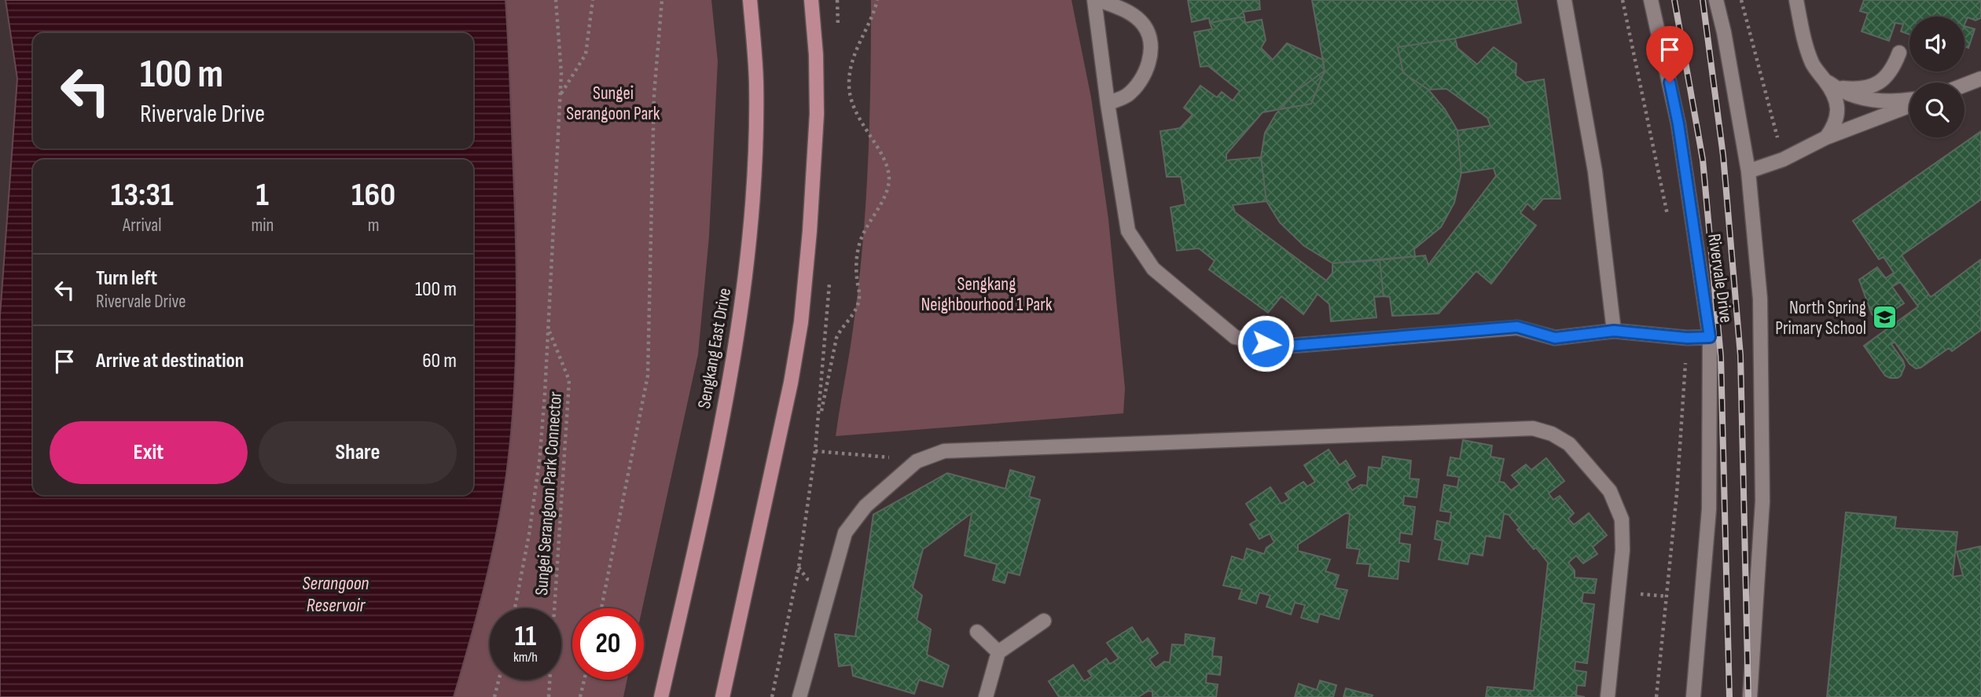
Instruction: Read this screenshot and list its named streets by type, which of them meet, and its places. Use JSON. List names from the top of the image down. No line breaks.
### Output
{"streets":{"main road":["Sengkang East Drive"],"street":["Rivervale Drive"],"path":["Sungei Serangoon Park Connector"]},"water":["Serangoon Reservoir"],"parks":["Sungei Serangoon Park","Sengkang Neighbourhood 1 Park"],"places":{"school or university":["North Spring Primary School"]},"page":{"turn":["100 m","Rivervale Drive"],"eta":["13:31","Arrival","1","min","160","m"],"list":[{"name":"Turn left","note":"Rivervale Drive","value":"100 m"},{"name":"Arrive at destination","value":"60 m"}],"buttons":["Exit","Share"],"speed":"11 km/h","limit":"20"}}
